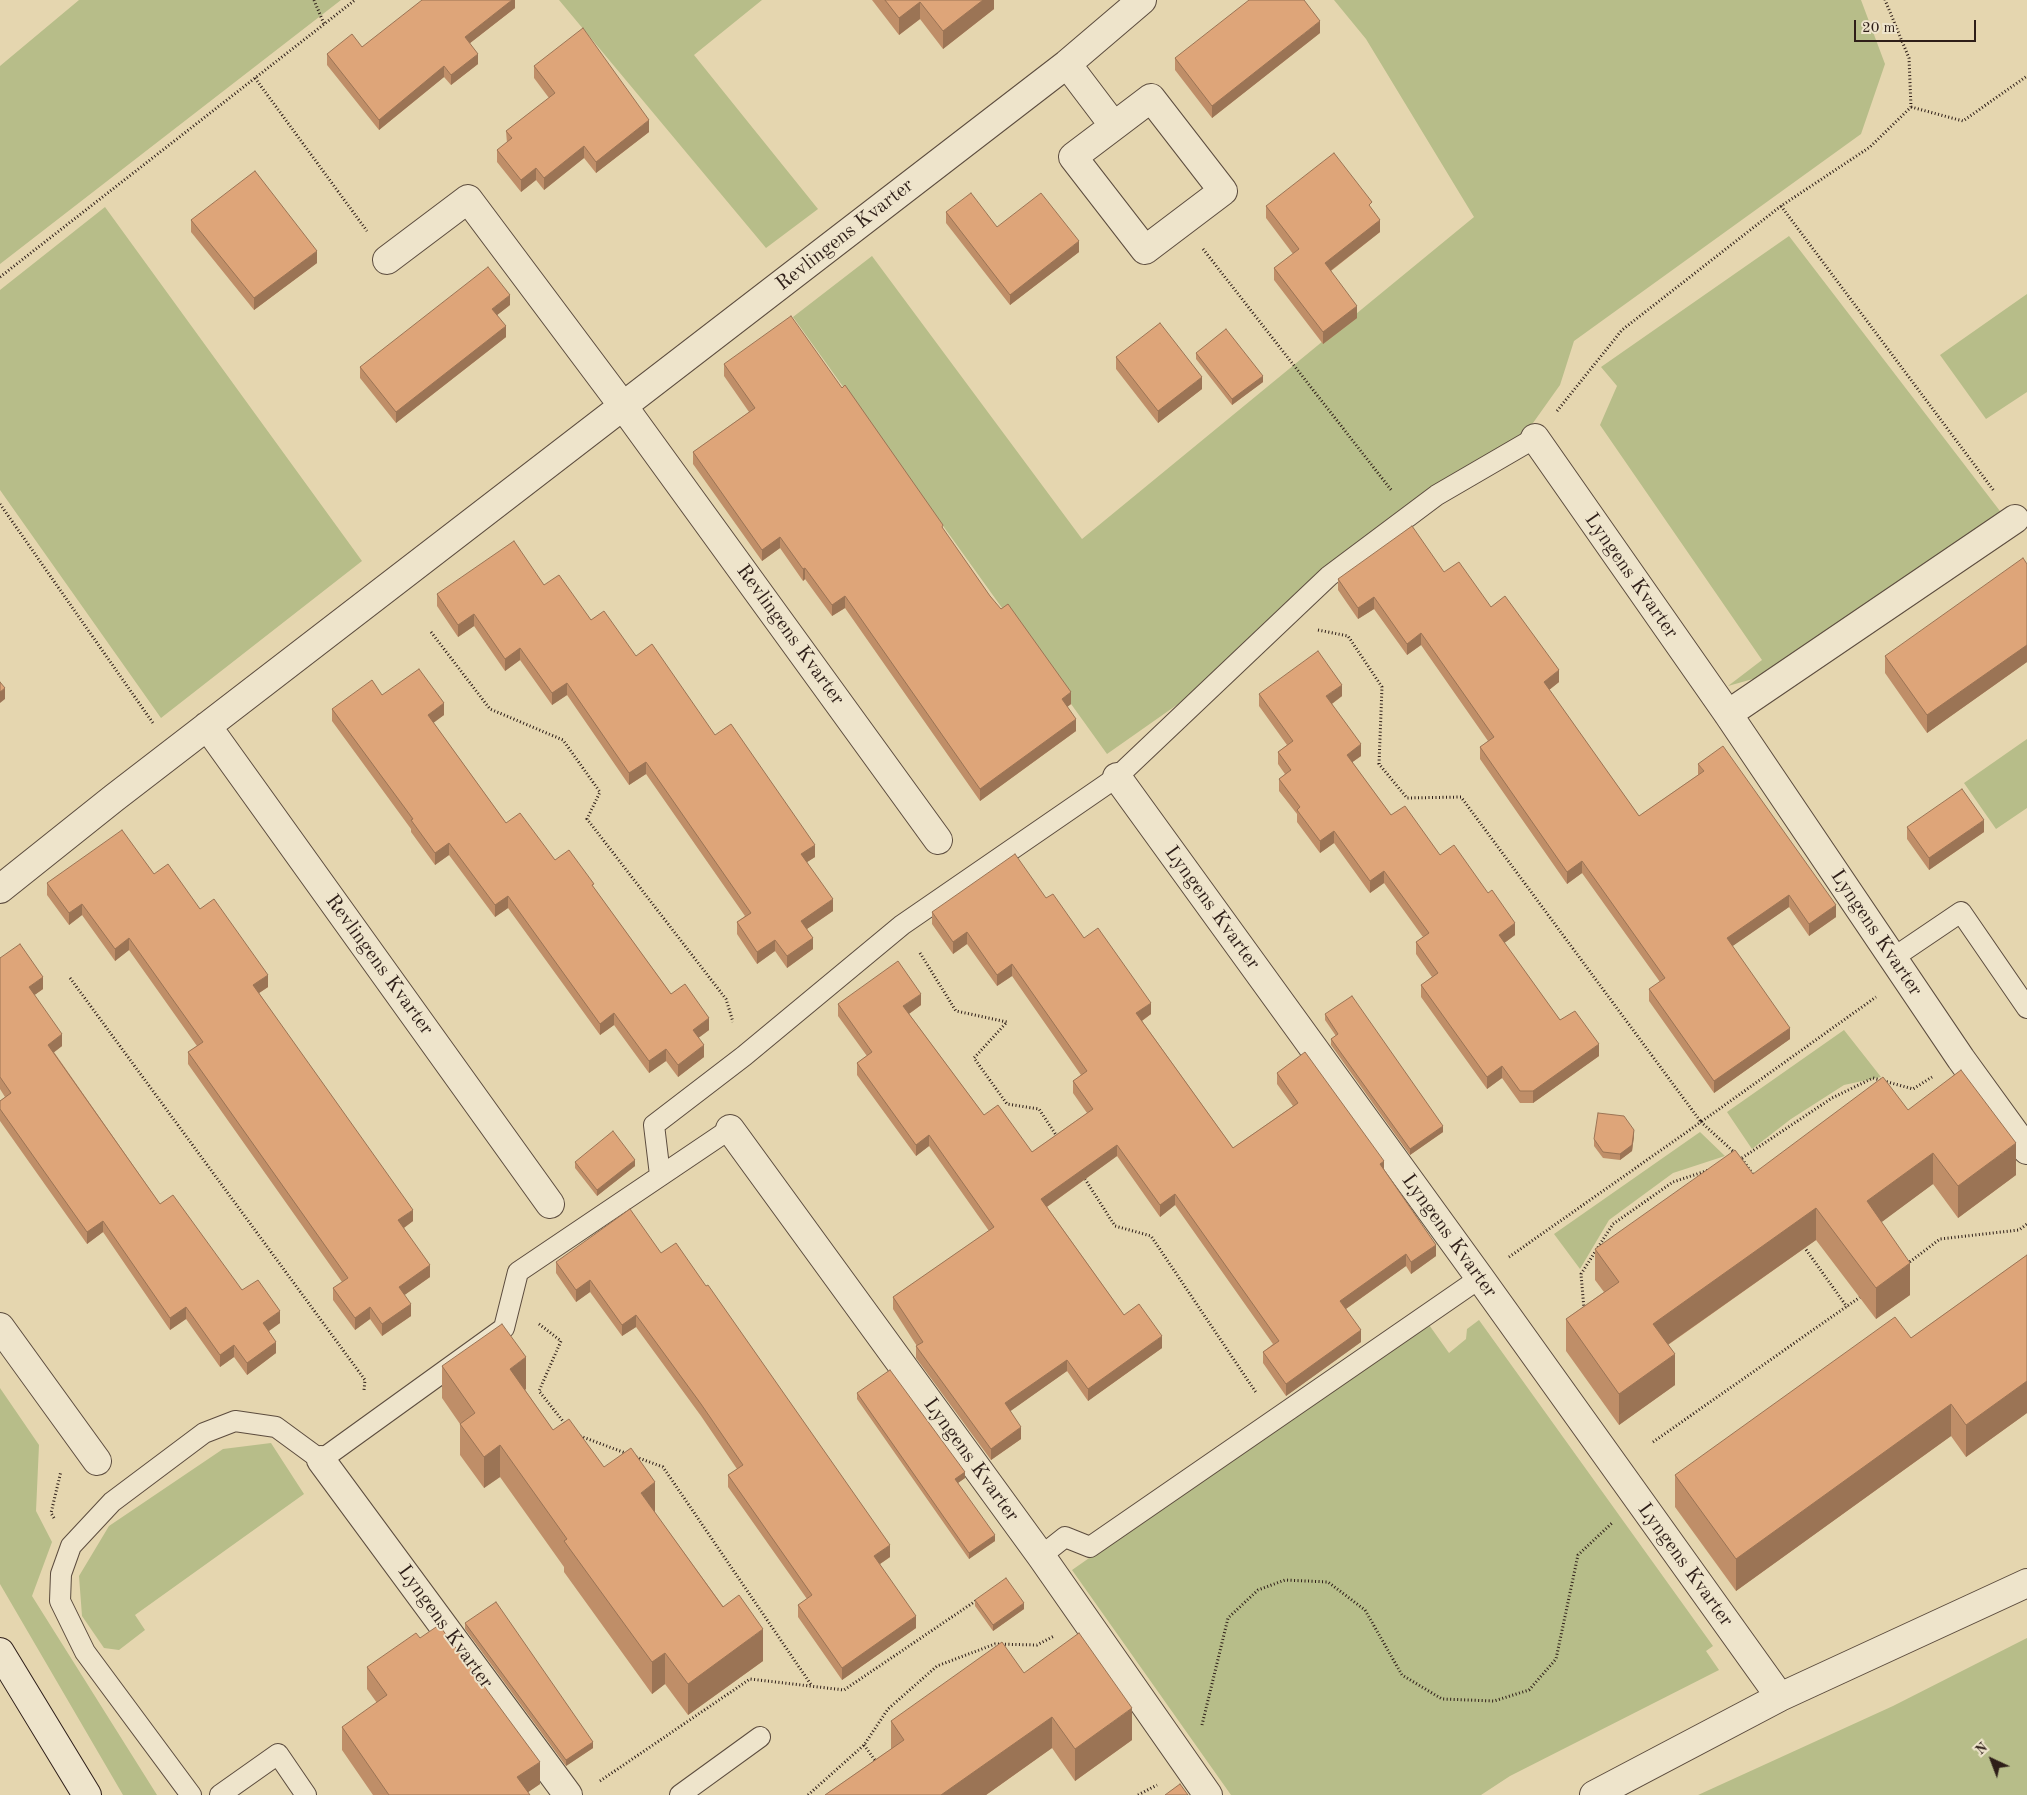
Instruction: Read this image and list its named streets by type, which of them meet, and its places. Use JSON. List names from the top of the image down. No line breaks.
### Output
{"streets":{"street":["Revlingens Kvarter","Lyngens Kvarter"]},"scale_bar":"20 m","north":"top left"}
